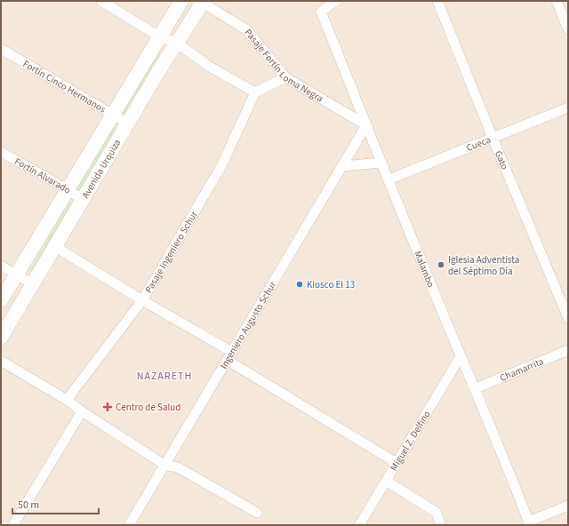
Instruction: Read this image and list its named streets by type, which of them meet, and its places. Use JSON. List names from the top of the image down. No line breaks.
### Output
{"streets":{"main road":["Avenida Urquiza"],"street":["Pasaje Fortín Loma Negra","Fortín Cinco Hermanos","Cueca","Gato","Fortín Alvarado","Pasaje Ingeniero Schur","Malambo","Ingeniero Augusto Schur","Chamarrita","Miguel Z. Delfino"]},"crossings":[["Pasaje Fortín Loma Negra","Avenida Urquiza"],["Pasaje Fortín Loma Negra","Malambo"],["Pasaje Fortín Loma Negra","Ingeniero Augusto Schur"],["Fortín Cinco Hermanos","Avenida Urquiza"],["Cueca","Gato"],["Cueca","Malambo"],["Avenida Urquiza","Fortín Alvarado"],["Malambo","Ingeniero Augusto Schur"],["Malambo","Chamarrita"],["Malambo","Miguel Z. Delfino"]],"districts":["NAZARETH"],"places":{"other":["Iglesia Adventista del Séptimo Día","Kiosco El 13"],"health":["Centro de Salud"]},"scale_bar":"50 m"}
